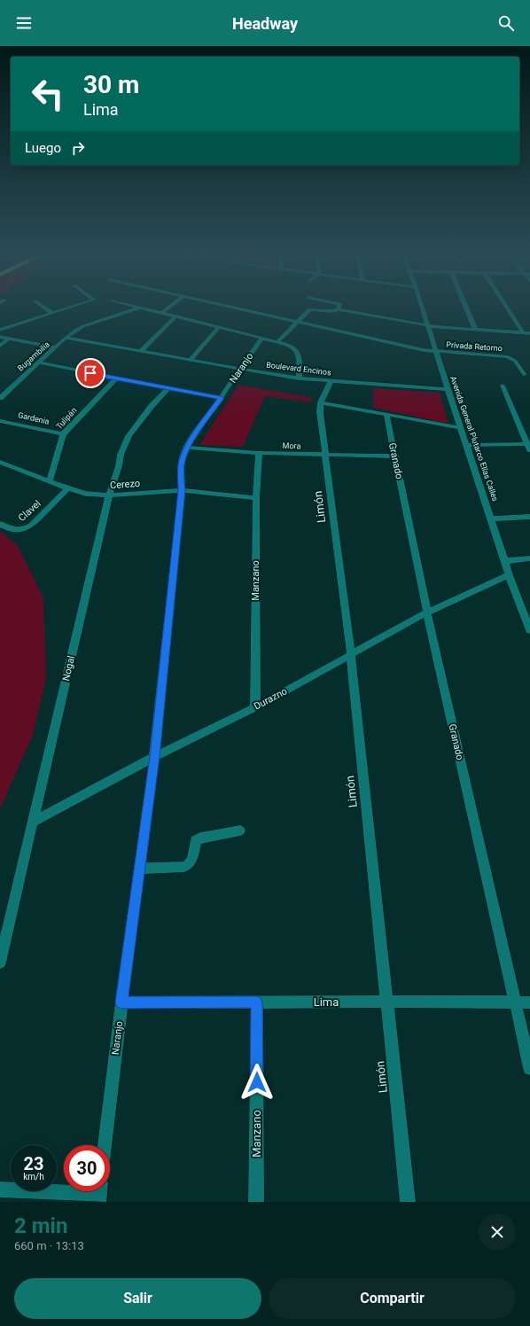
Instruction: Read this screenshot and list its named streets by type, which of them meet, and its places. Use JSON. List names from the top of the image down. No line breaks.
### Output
{"streets":{"street":["Privada Retorno","Bugambilia","Naranjo","Boulevard Encinos","Gardenia","Tulipán","Avenida General Plutarco Elías Calles","Mora","Granado","Cerezo","Limón","Clavel","Manzano","Nogal","Durazno","Lima"]},"crossings":[["Privada Retorno","Avenida General Plutarco Elías Calles"],["Bugambilia","Boulevard Encinos"],["Naranjo","Boulevard Encinos"],["Naranjo","Mora"],["Naranjo","Cerezo"],["Naranjo","Durazno"],["Naranjo","Lima"],["Boulevard Encinos","Avenida General Plutarco Elías Calles"],["Boulevard Encinos","Limón"],["Gardenia","Tulipán"],["Tulipán","Cerezo"],["Avenida General Plutarco Elías Calles","Durazno"],["Mora","Granado"],["Mora","Limón"],["Mora","Manzano"],["Granado","Durazno"],["Granado","Lima"],["Cerezo","Clavel"],["Cerezo","Manzano"],["Cerezo","Nogal"],["Limón","Durazno"],["Limón","Lima"],["Manzano","Durazno"],["Manzano","Lima"],["Nogal","Durazno"]],"page":{"header":"Headway","turn":["30 m","Lima"],"then":"Luego","speed":"23 km/h","limit":"30","heading":["2 min","660 m · 13:13"],"buttons":["Salir","Compartir"]}}
